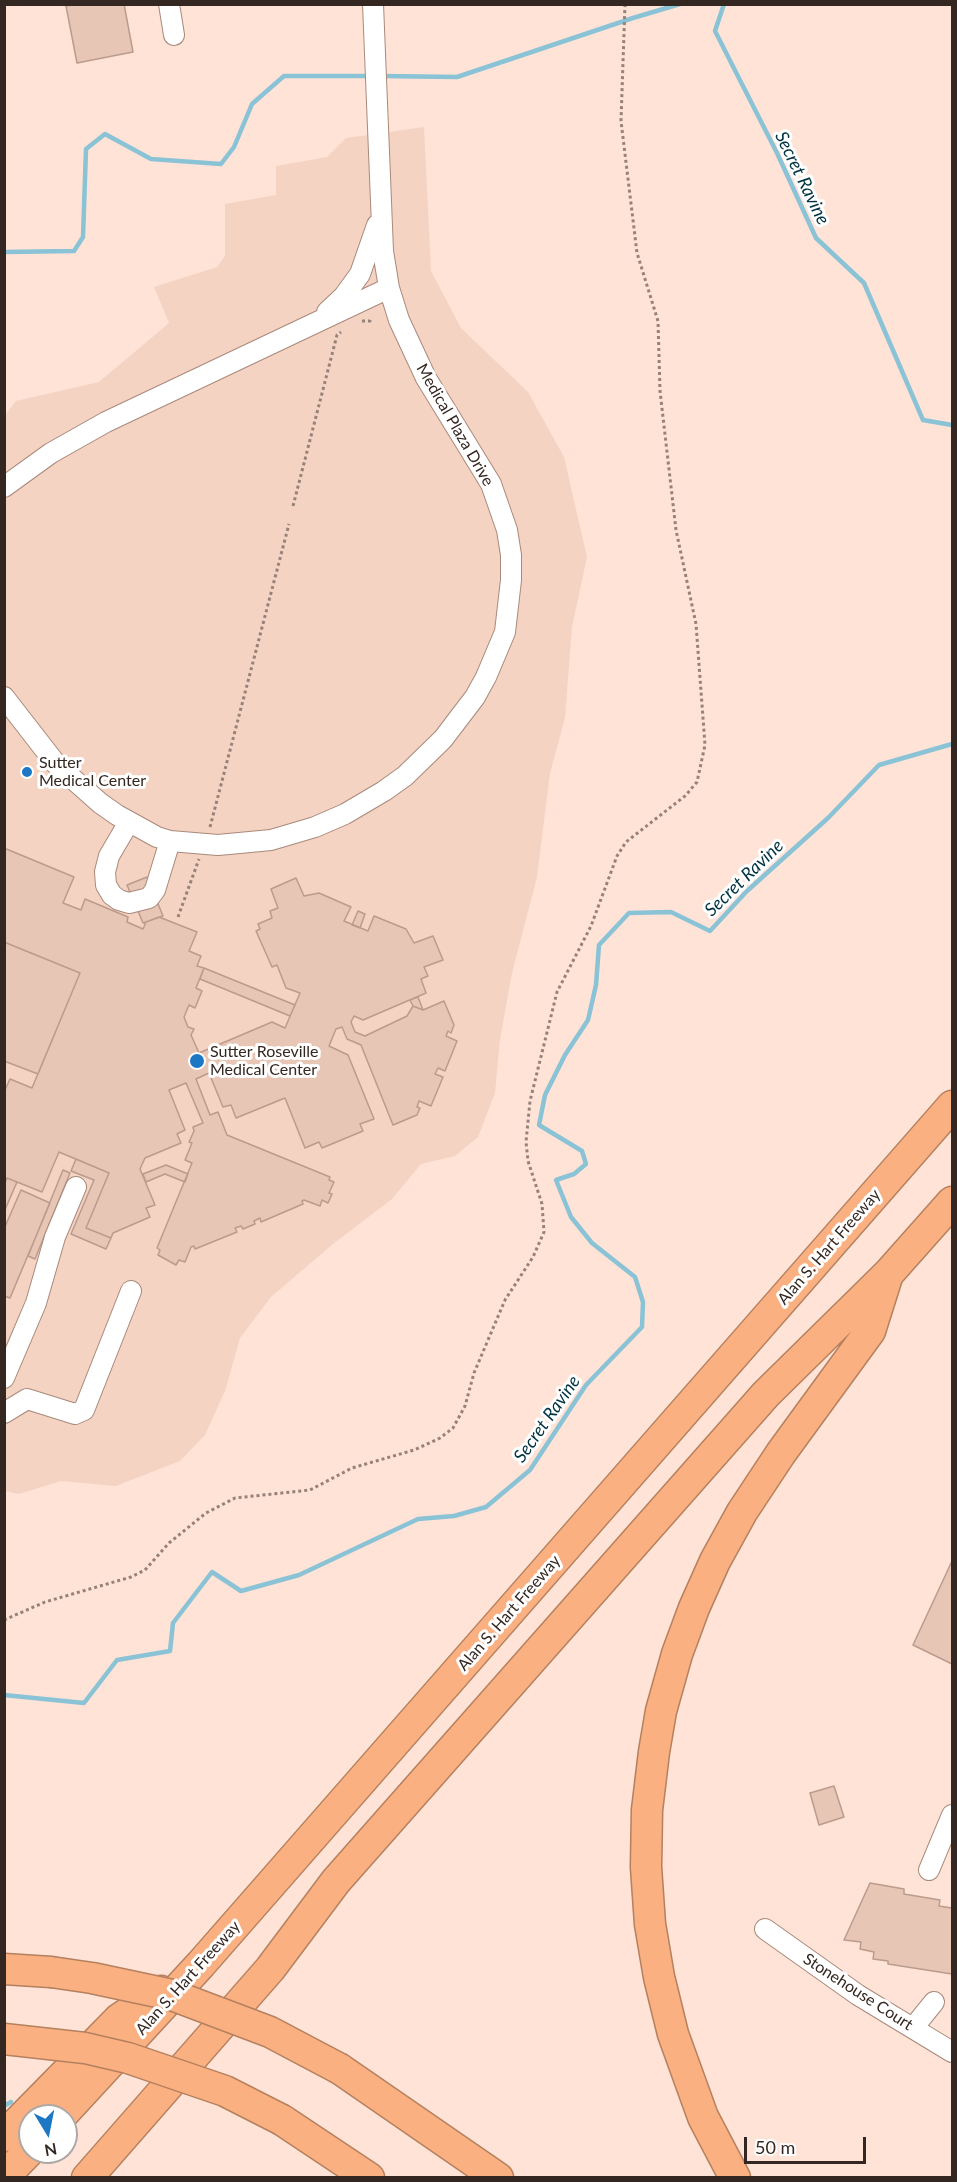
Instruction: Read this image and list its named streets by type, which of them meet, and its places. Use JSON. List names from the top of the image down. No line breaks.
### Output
{"streets":{"highway":["Alan S. Hart Freeway"],"street":["Medical Plaza Drive","Stonehouse Court"]},"water":["Secret Ravine"],"places":["Sutter Medical Center","Sutter Roseville Medical Center"],"scale_bar":"50 m","north":"bottom"}
